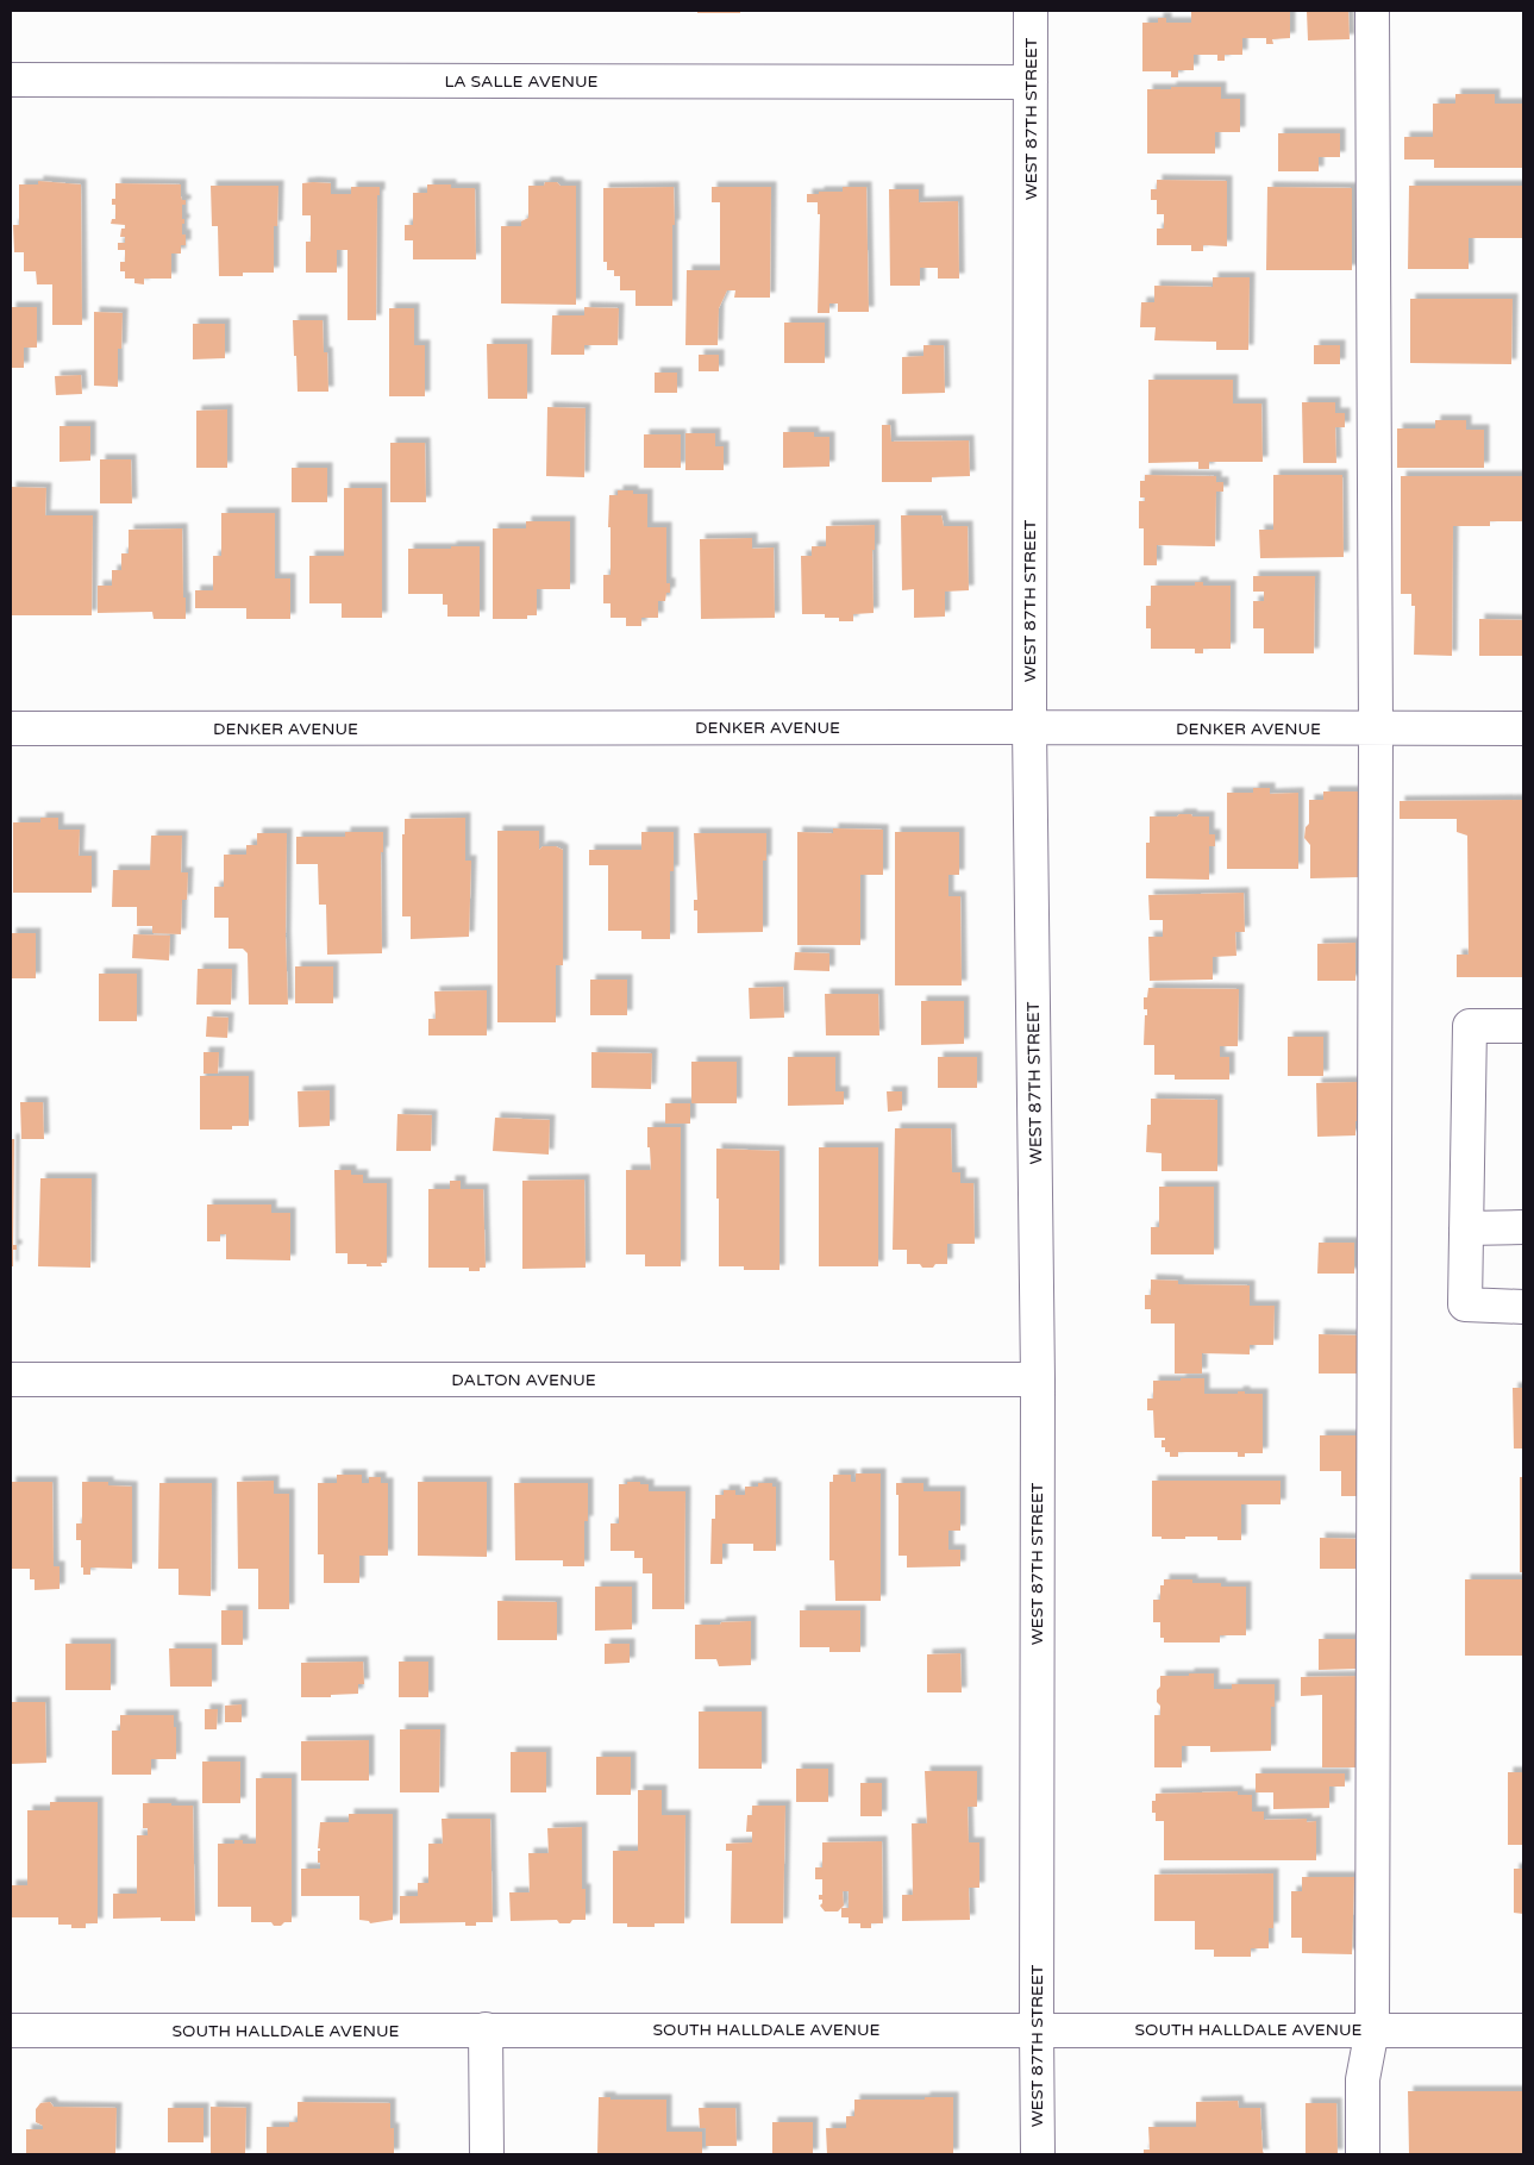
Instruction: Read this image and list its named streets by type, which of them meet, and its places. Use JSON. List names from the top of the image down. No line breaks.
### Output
{"streets":{"street":["LA SALLE AVENUE","WEST 87TH STREET","DENKER AVENUE","DALTON AVENUE","SOUTH HALLDALE AVENUE"]},"crossings":[["LA SALLE AVENUE","WEST 87TH STREET"],["WEST 87TH STREET","DENKER AVENUE"],["WEST 87TH STREET","DALTON AVENUE"],["WEST 87TH STREET","SOUTH HALLDALE AVENUE"]]}
